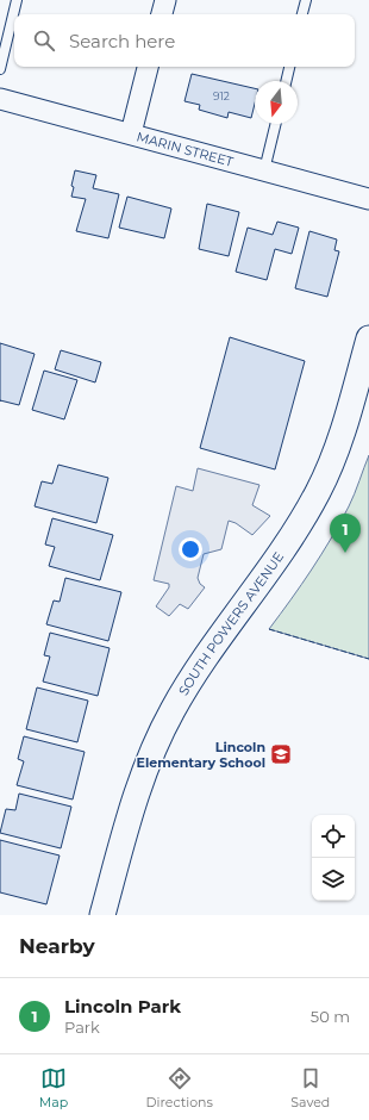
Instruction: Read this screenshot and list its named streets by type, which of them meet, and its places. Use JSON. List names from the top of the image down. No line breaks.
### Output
{"streets":{"street":["MARIN STREET","SOUTH POWERS AVENUE"]},"places":{"school or university":["Lincoln Elementary School"]},"house_numbers":["912"],"north":"bottom","page":{"search":"Search here","pins":"1","heading":"Nearby","list":[{"mark":"1","name":"Lincoln Park","note":"Park","value":"50 m"}],"nav":["Map","Directions","Saved"]}}
